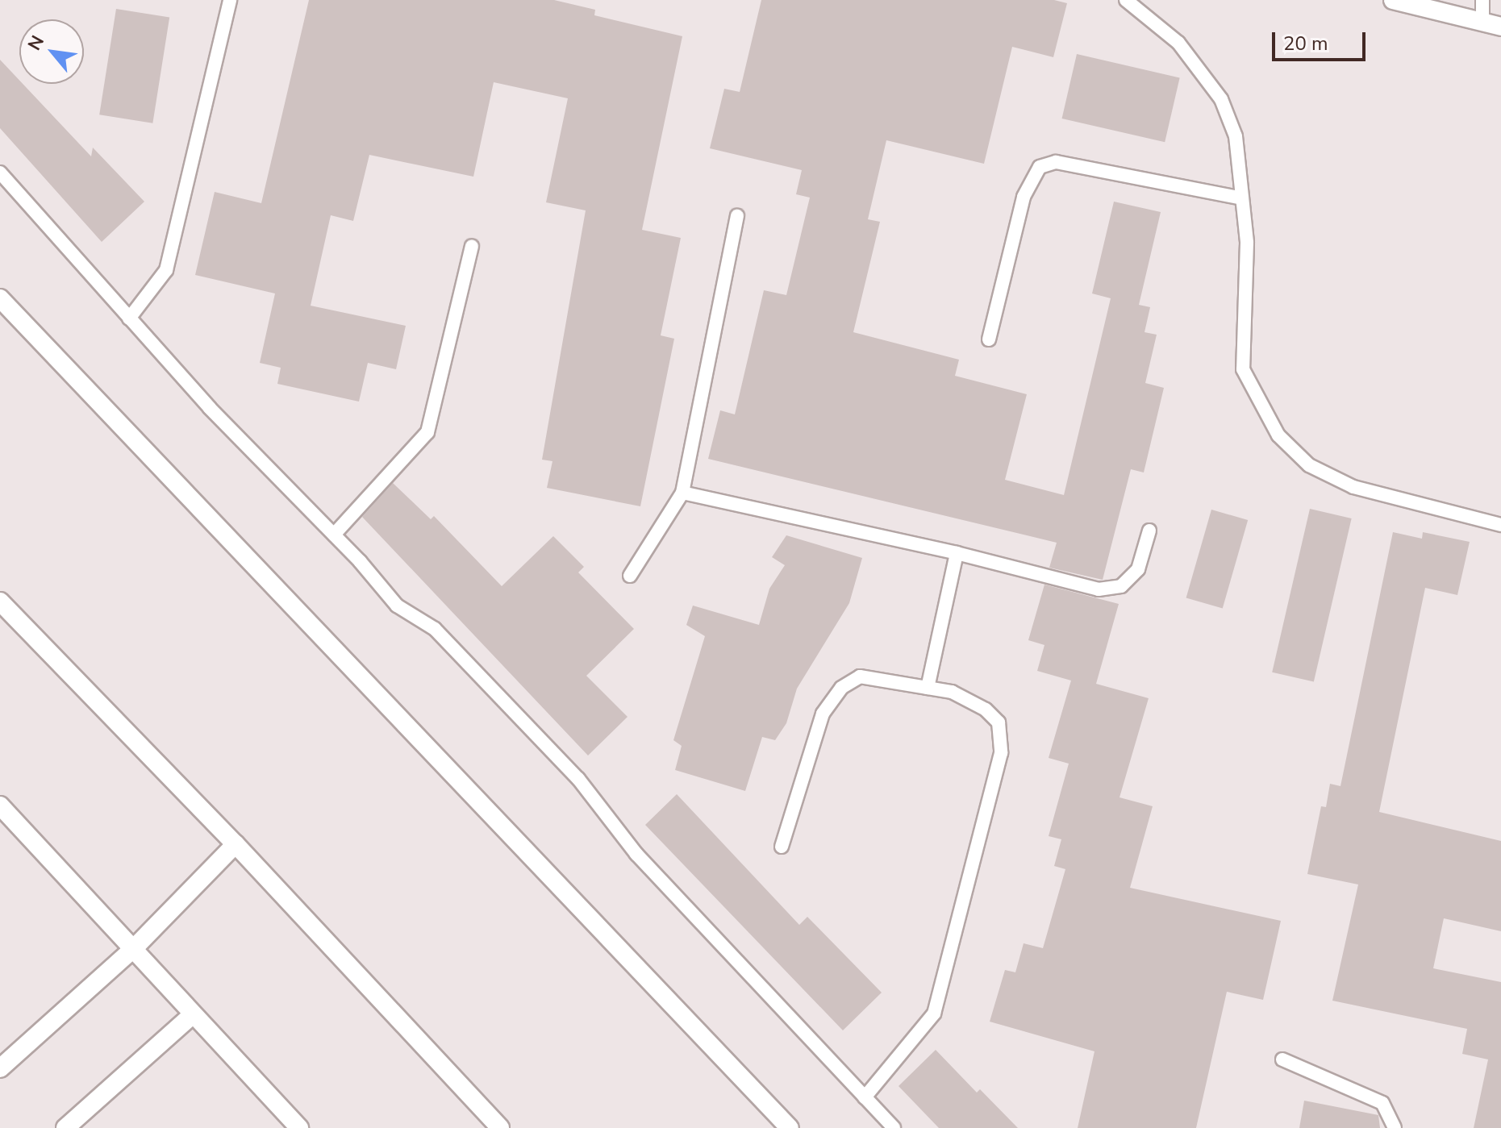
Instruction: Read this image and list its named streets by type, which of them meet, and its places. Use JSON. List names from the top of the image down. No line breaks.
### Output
{"scale_bar":"20 m","north":"top left"}
